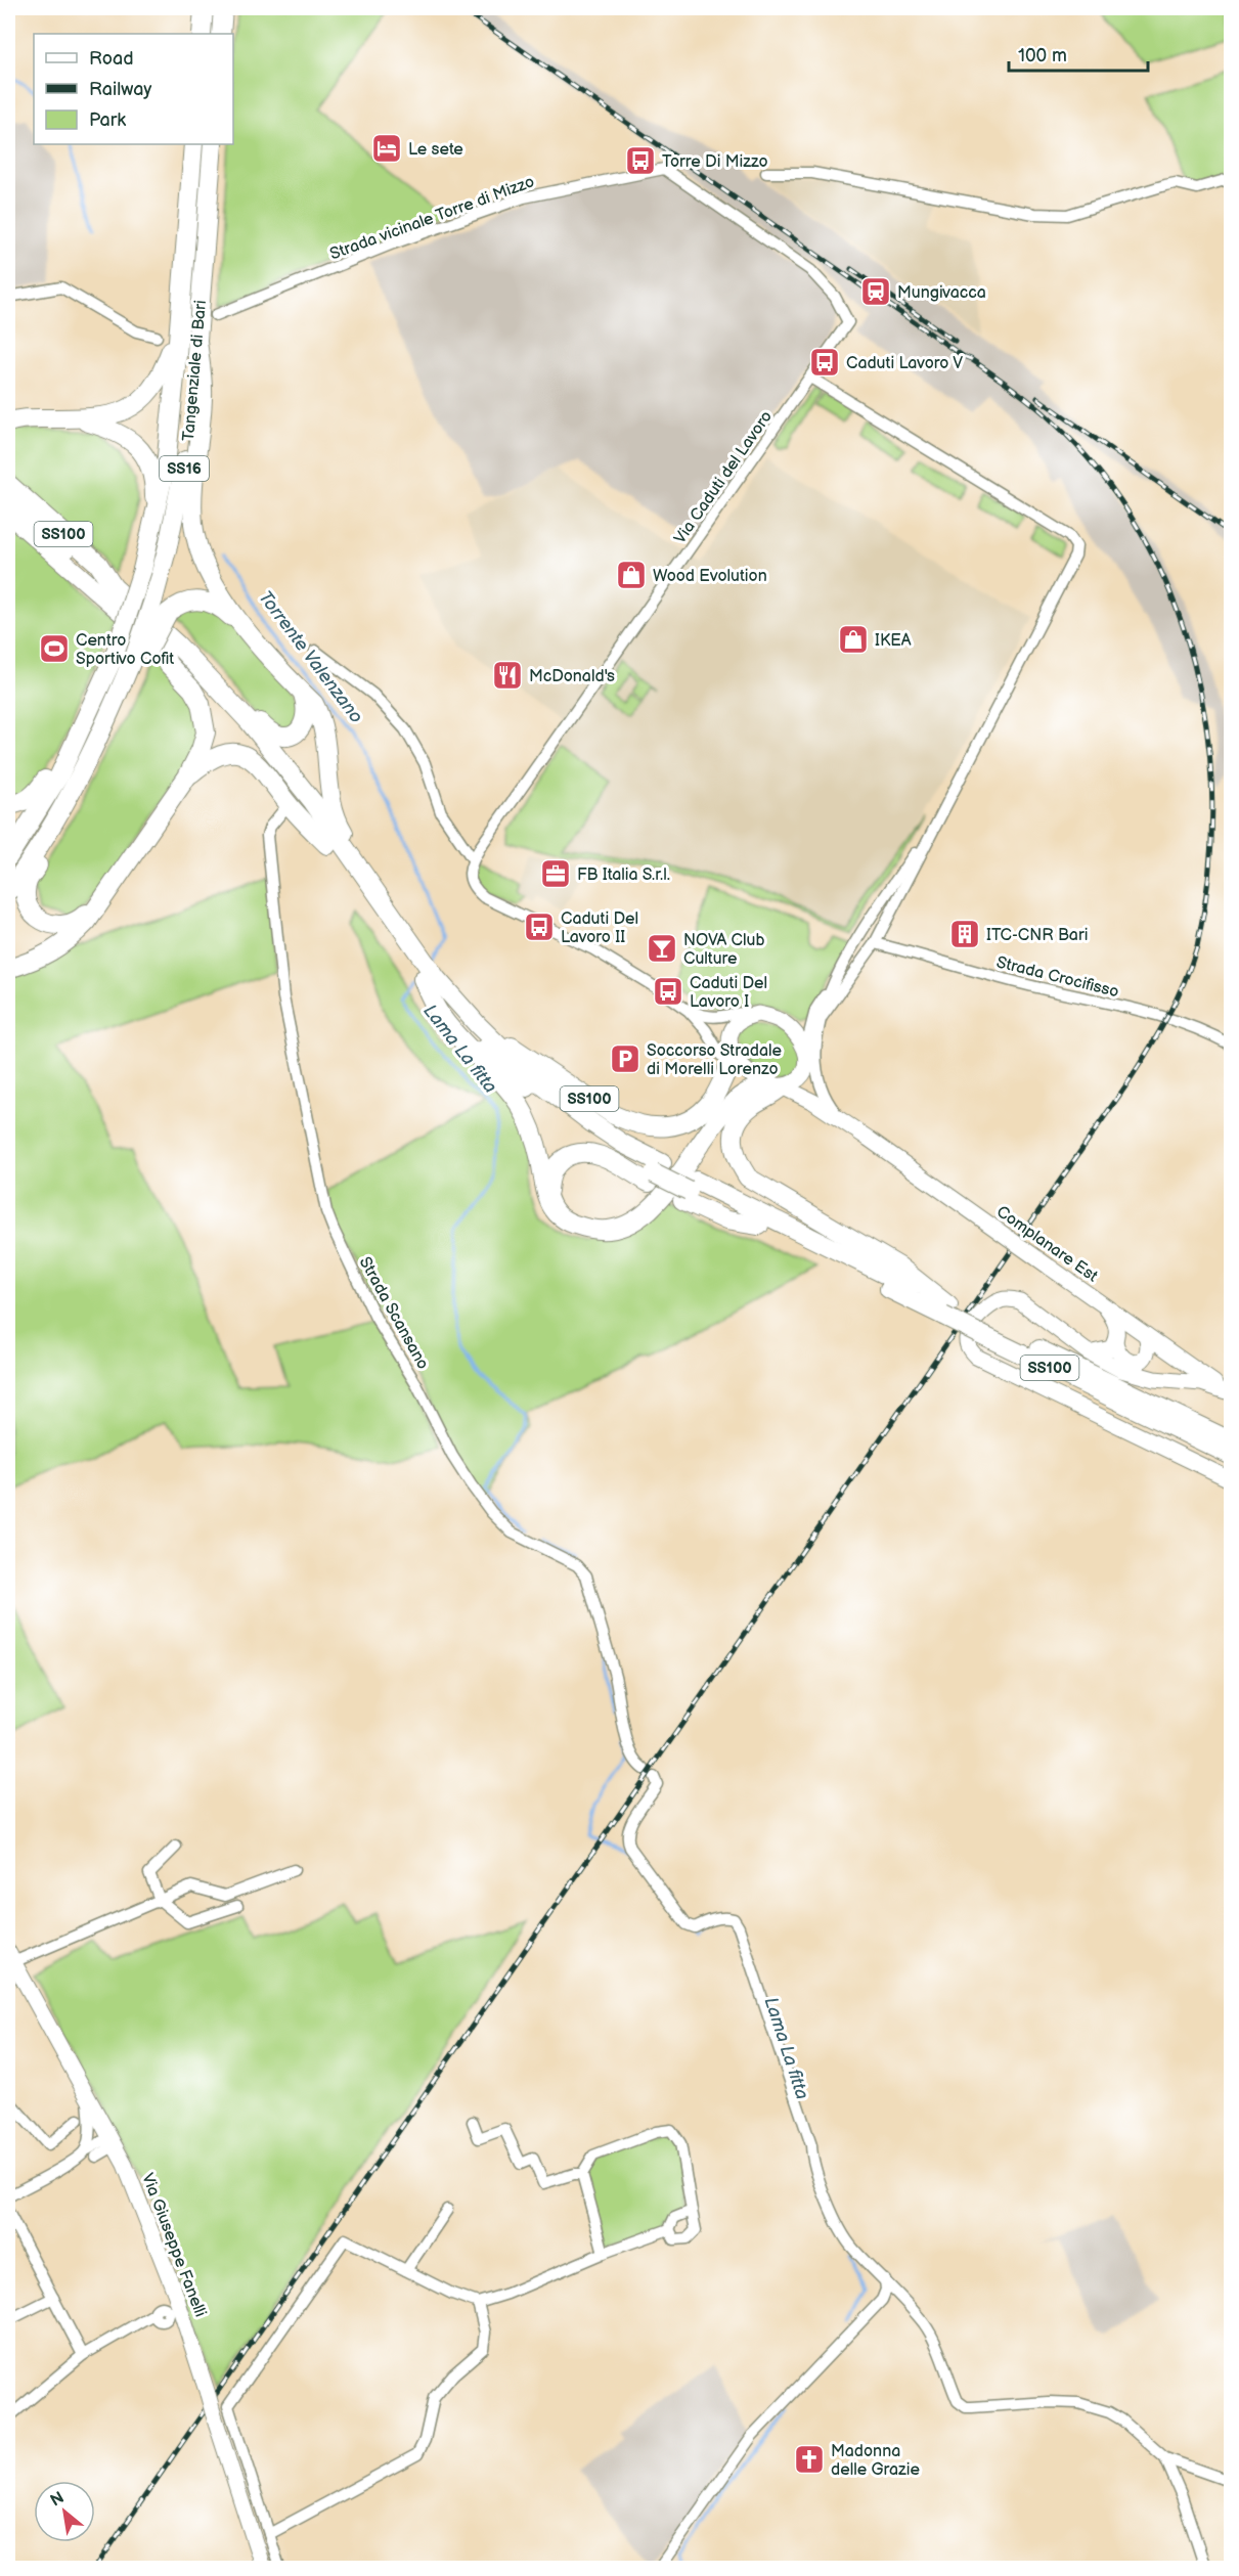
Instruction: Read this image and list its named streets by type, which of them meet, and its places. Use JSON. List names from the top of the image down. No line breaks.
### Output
{"streets":{"highway":["Tangenziale di Bari","SS16","SS100"],"main road":["Complanare Est","Via Giuseppe Fanelli"],"street":["Strada vicinale Torre di Mizzo","Via Caduti del Lavoro","Strada Crocifisso","Strada Scansano"]},"crossings":[["Strada vicinale Torre di Mizzo","Via Caduti del Lavoro"],["Tangenziale di Bari","SS100"],["SS100","Complanare Est"]],"water":["Torrente Valenzano","Lama La fitta"],"places":{"hotel":["Le sete"],"bus stop":["Torre Di Mizzo","Caduti Lavoro V","Caduti Del Lavoro II","Caduti Del Lavoro I"],"station":["Mungivacca"],"shop":["Wood Evolution","IKEA"],"sports":["Centro Sportivo Cofit"],"restaurant":["McDonald's"],"office":["FB Italia S.r.l."],"building":["ITC-CNR Bari"],"bar":["NOVA Club Culture"],"parking":["Soccorso Stradale di Morelli Lorenzo"],"church":["Madonna delle Grazie"]},"legend":["Road","Railway","Park"],"scale_bar":"100 m","north":"top left"}
